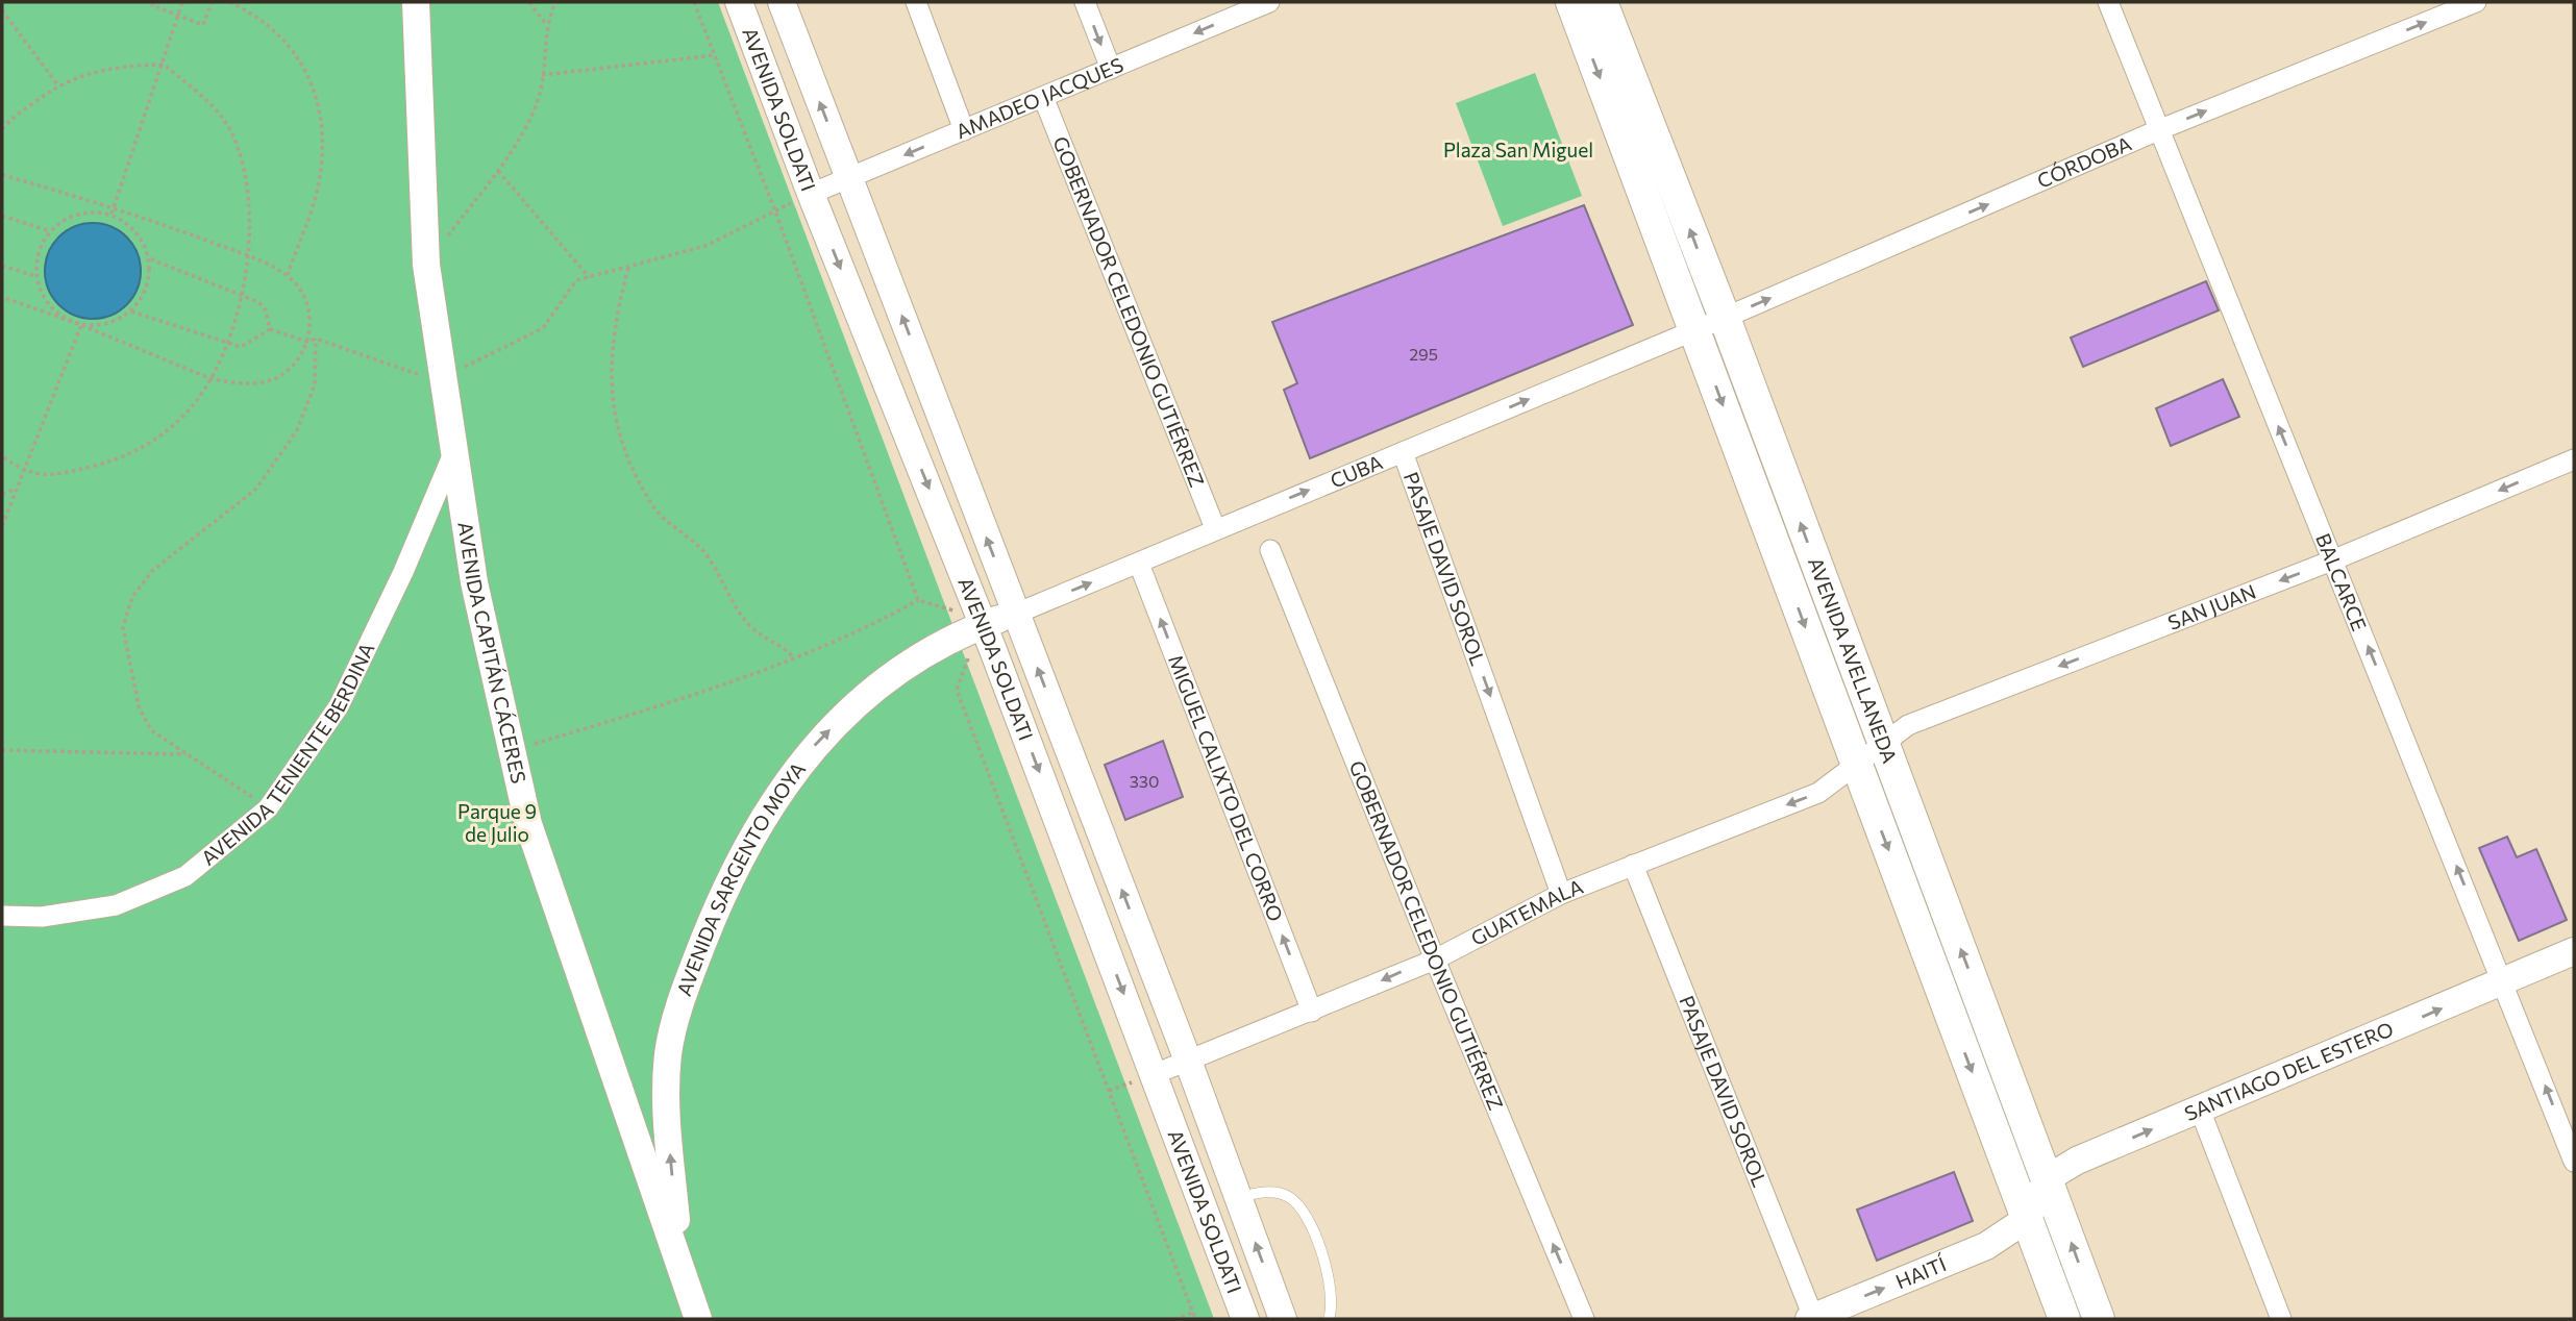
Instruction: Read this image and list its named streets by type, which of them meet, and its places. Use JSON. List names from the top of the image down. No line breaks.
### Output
{"streets":{"main road":["AVENIDA AVELLANEDA"],"street":["AMADEO JACQUES","AVENIDA SOLDATI","CÓRDOBA","GOBERNADOR CELEDONIO GUTIÉRREZ","CUBA","PASAJE DAVID SOROL","BALCARCE","SAN JUAN","AVENIDA CAPITÁN CÁCERES","AVENIDA TENIENTE BERDINA","MIGUEL CALIXTO DEL CORRO","AVENIDA SARGENTO MOYA","GUATEMALA","SANTIAGO DEL ESTERO","HAITÍ"]},"crossings":[["AMADEO JACQUES","AVENIDA SOLDATI"],["AMADEO JACQUES","GOBERNADOR CELEDONIO GUTIÉRREZ"],["AVENIDA SOLDATI","CUBA"],["AVENIDA SOLDATI","AVENIDA SARGENTO MOYA"],["AVENIDA SOLDATI","GUATEMALA"],["CÓRDOBA","CUBA"],["CÓRDOBA","BALCARCE"],["CÓRDOBA","AVENIDA AVELLANEDA"],["GOBERNADOR CELEDONIO GUTIÉRREZ","CUBA"],["GOBERNADOR CELEDONIO GUTIÉRREZ","GUATEMALA"],["CUBA","PASAJE DAVID SOROL"],["CUBA","AVENIDA AVELLANEDA"],["CUBA","MIGUEL CALIXTO DEL CORRO"],["CUBA","AVENIDA SARGENTO MOYA"],["PASAJE DAVID SOROL","GUATEMALA"],["PASAJE DAVID SOROL","HAITÍ"],["BALCARCE","SAN JUAN"],["BALCARCE","SANTIAGO DEL ESTERO"],["SAN JUAN","AVENIDA AVELLANEDA"],["SAN JUAN","GUATEMALA"],["AVENIDA CAPITÁN CÁCERES","AVENIDA TENIENTE BERDINA"],["AVENIDA CAPITÁN CÁCERES","AVENIDA SARGENTO MOYA"],["AVENIDA AVELLANEDA","GUATEMALA"],["AVENIDA AVELLANEDA","SANTIAGO DEL ESTERO"],["AVENIDA AVELLANEDA","HAITÍ"],["MIGUEL CALIXTO DEL CORRO","GUATEMALA"]],"one_way":["AMADEO JACQUES","CÓRDOBA","CUBA","PASAJE DAVID SOROL","BALCARCE","SAN JUAN","MIGUEL CALIXTO DEL CORRO","AVENIDA SARGENTO MOYA","GUATEMALA","SANTIAGO DEL ESTERO","HAITÍ"],"parks":["Plaza San Miguel","Parque 9 de Julio"],"house_numbers":["295","330"]}
